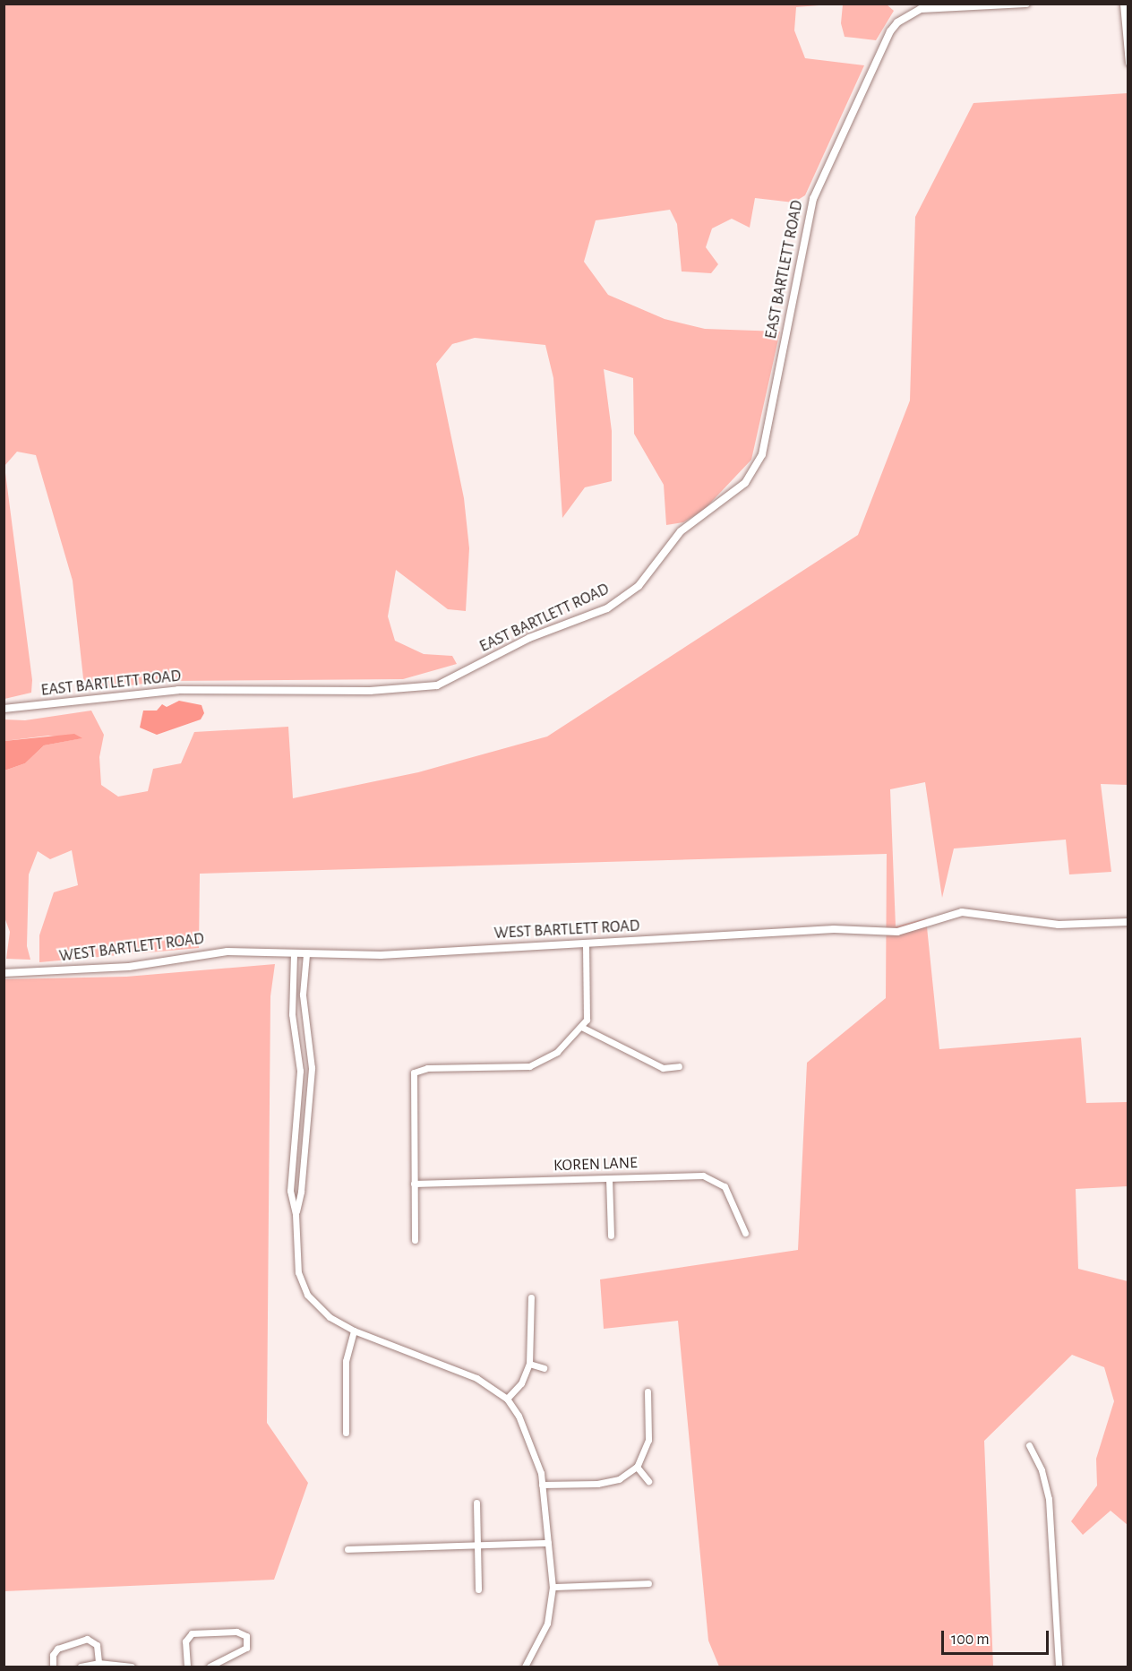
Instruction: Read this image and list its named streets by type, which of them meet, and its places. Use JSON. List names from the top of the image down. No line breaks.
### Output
{"streets":{"street":["EAST BARTLETT ROAD","WEST BARTLETT ROAD","KOREN LANE"]},"scale_bar":"100 m"}
